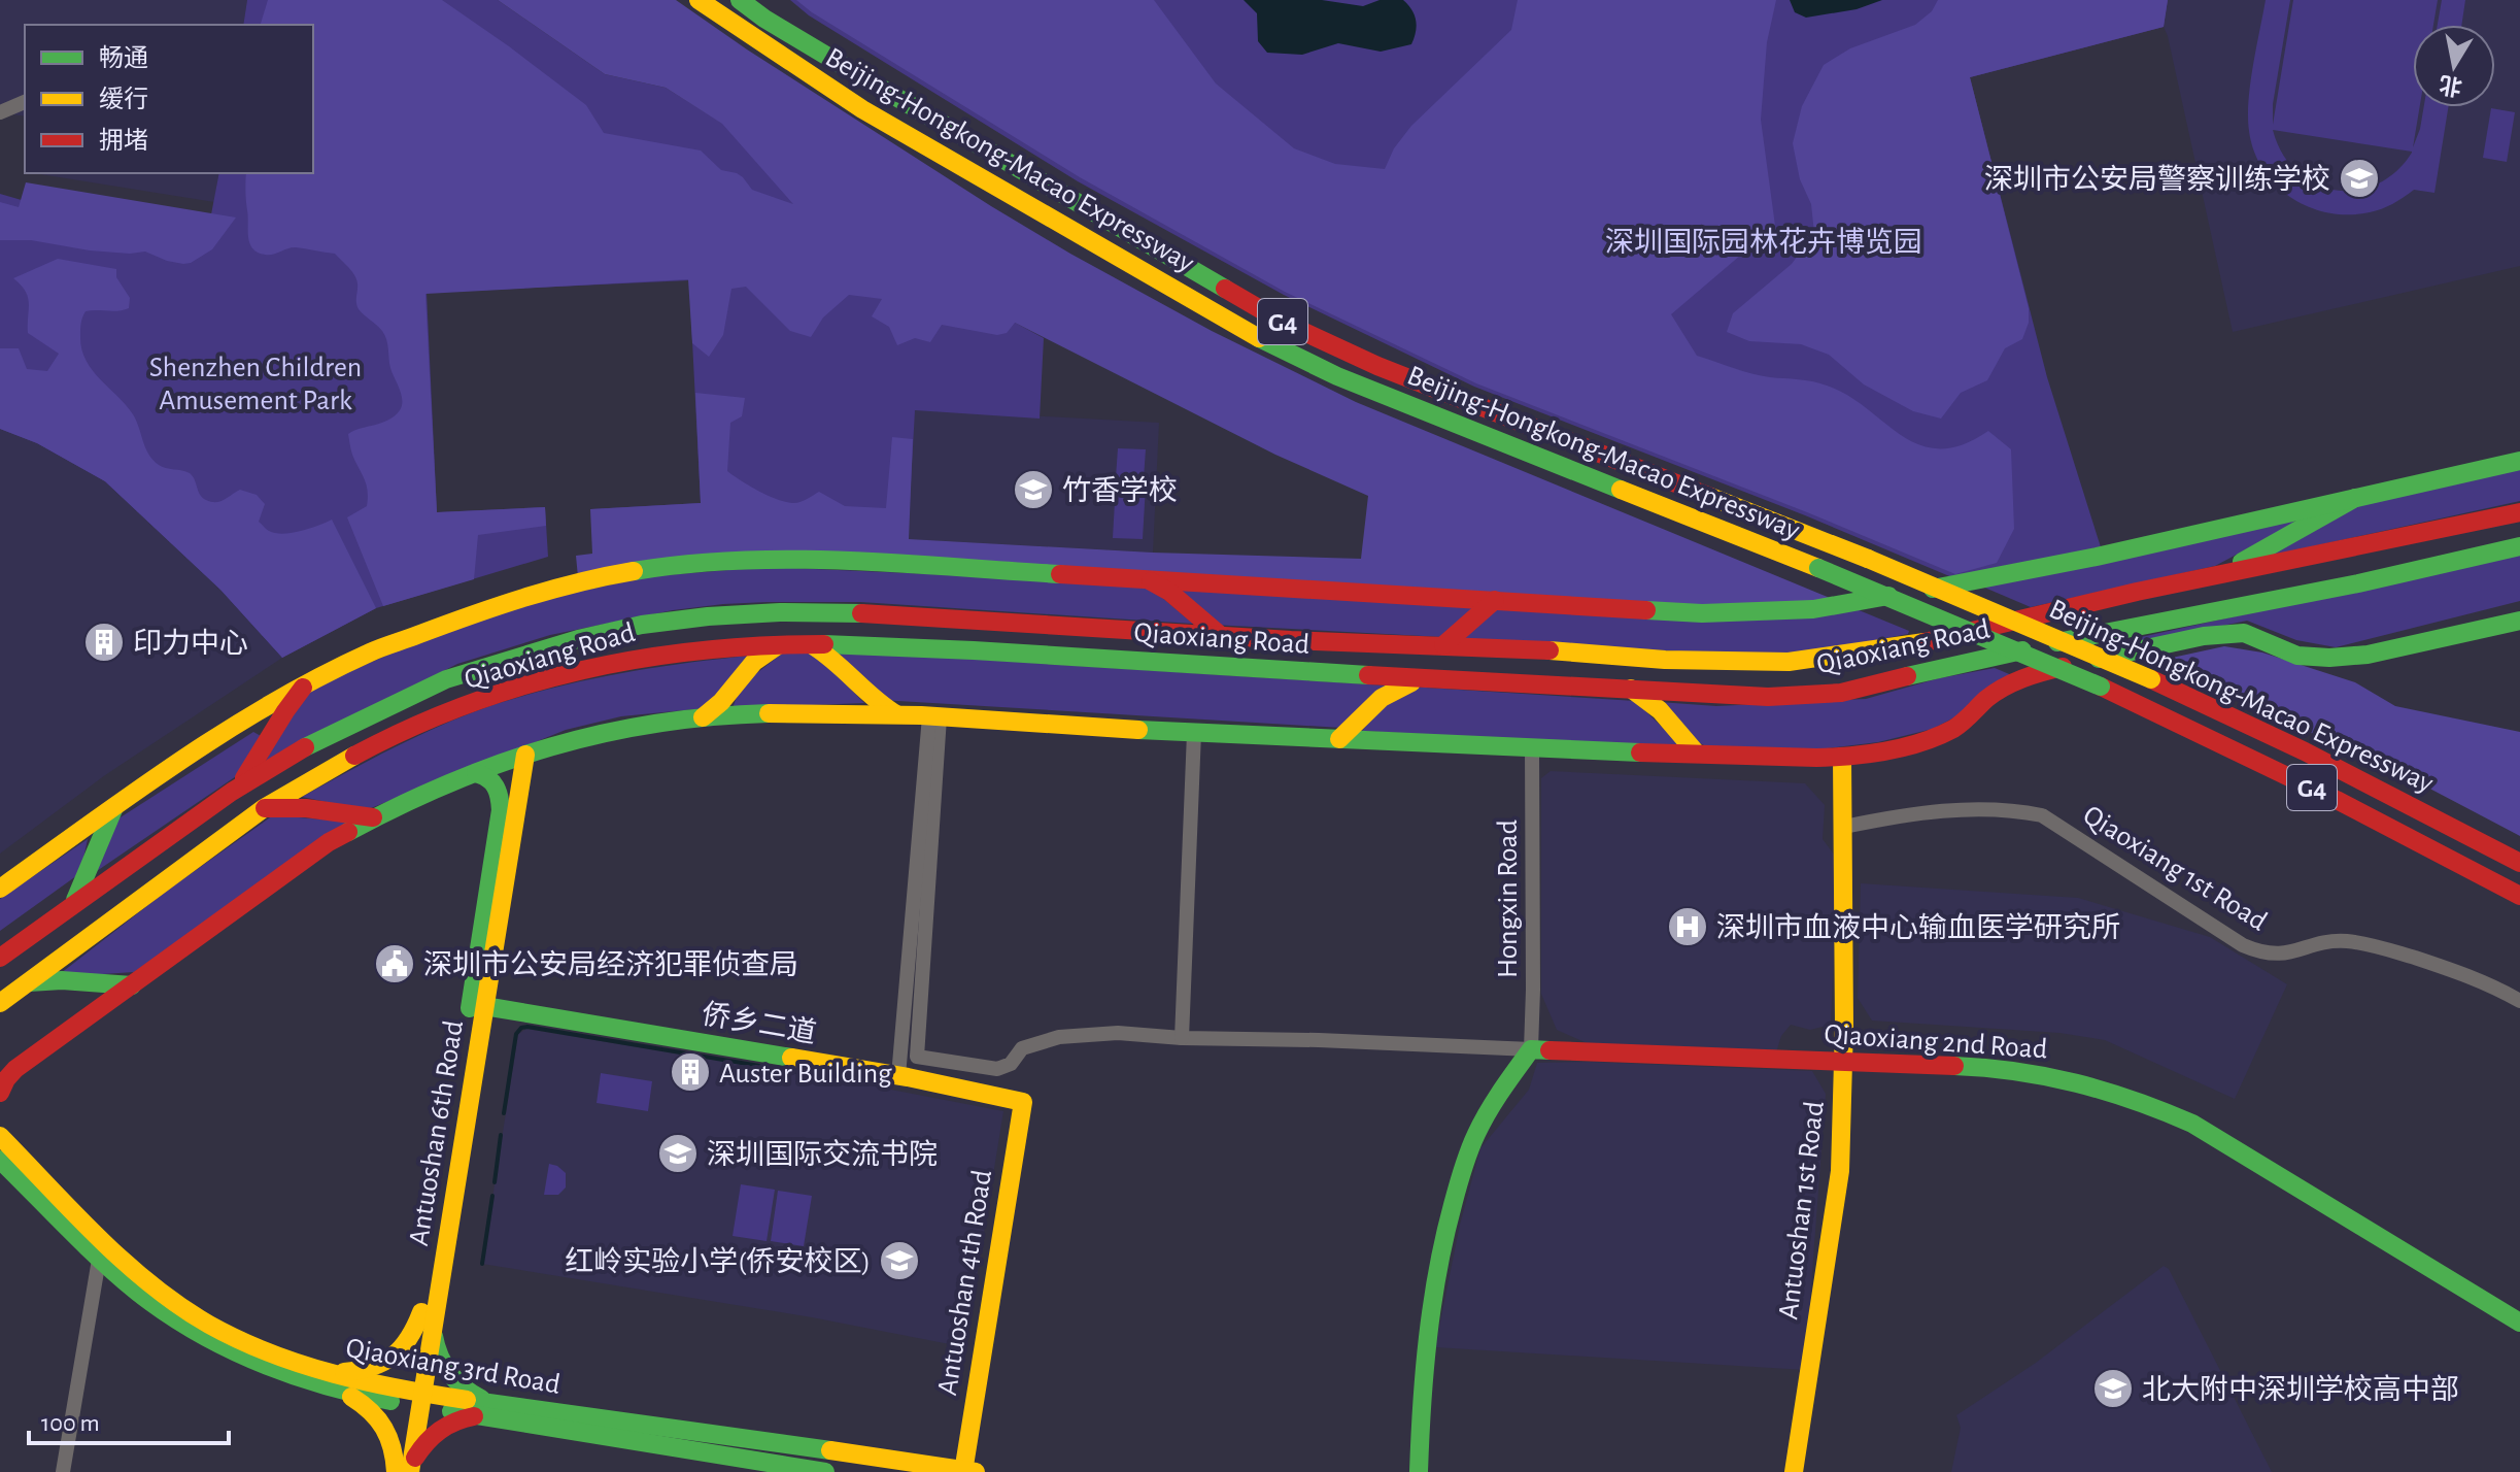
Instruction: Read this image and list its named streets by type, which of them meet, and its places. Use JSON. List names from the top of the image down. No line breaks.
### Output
{"streets":{"main road":["Beijing-Hongkong-Macao Expressway","G4","Qiaoxiang Road","侨乡二道","Qiaoxiang 2nd Road","Antuoshan 6th Road","Antuoshan 1st Road","Antuoshan 4th Road","Qiaoxiang 3rd Road"],"street":["Qiaoxiang 1st Road","Hongxin Road"]},"crossings":[["Qiaoxiang 1st Road","Antuoshan 1st Road"],["Hongxin Road","Qiaoxiang 2nd Road"],["侨乡二道","Antuoshan 6th Road"],["侨乡二道","Antuoshan 4th Road"],["Qiaoxiang 2nd Road","Antuoshan 1st Road"],["Antuoshan 6th Road","Qiaoxiang 3rd Road"],["Antuoshan 4th Road","Qiaoxiang 3rd Road"]],"parks":["深圳国际园林花卉博览园","Shenzhen Children Amusement Park"],"places":{"school or university":["深圳市公安局警察训练学校","竹香学校","深圳国际交流书院","红岭实验小学(侨安校区)","北大附中深圳学校高中部"],"building":["印力中心","Auster Building"],"hospital":["深圳市血液中心输血医学研究所"],"public building":["深圳市公安局经济犯罪侦查局"]},"legend":["畅通","缓行","拥堵"],"scale_bar":"100 m","north":"bottom"}
